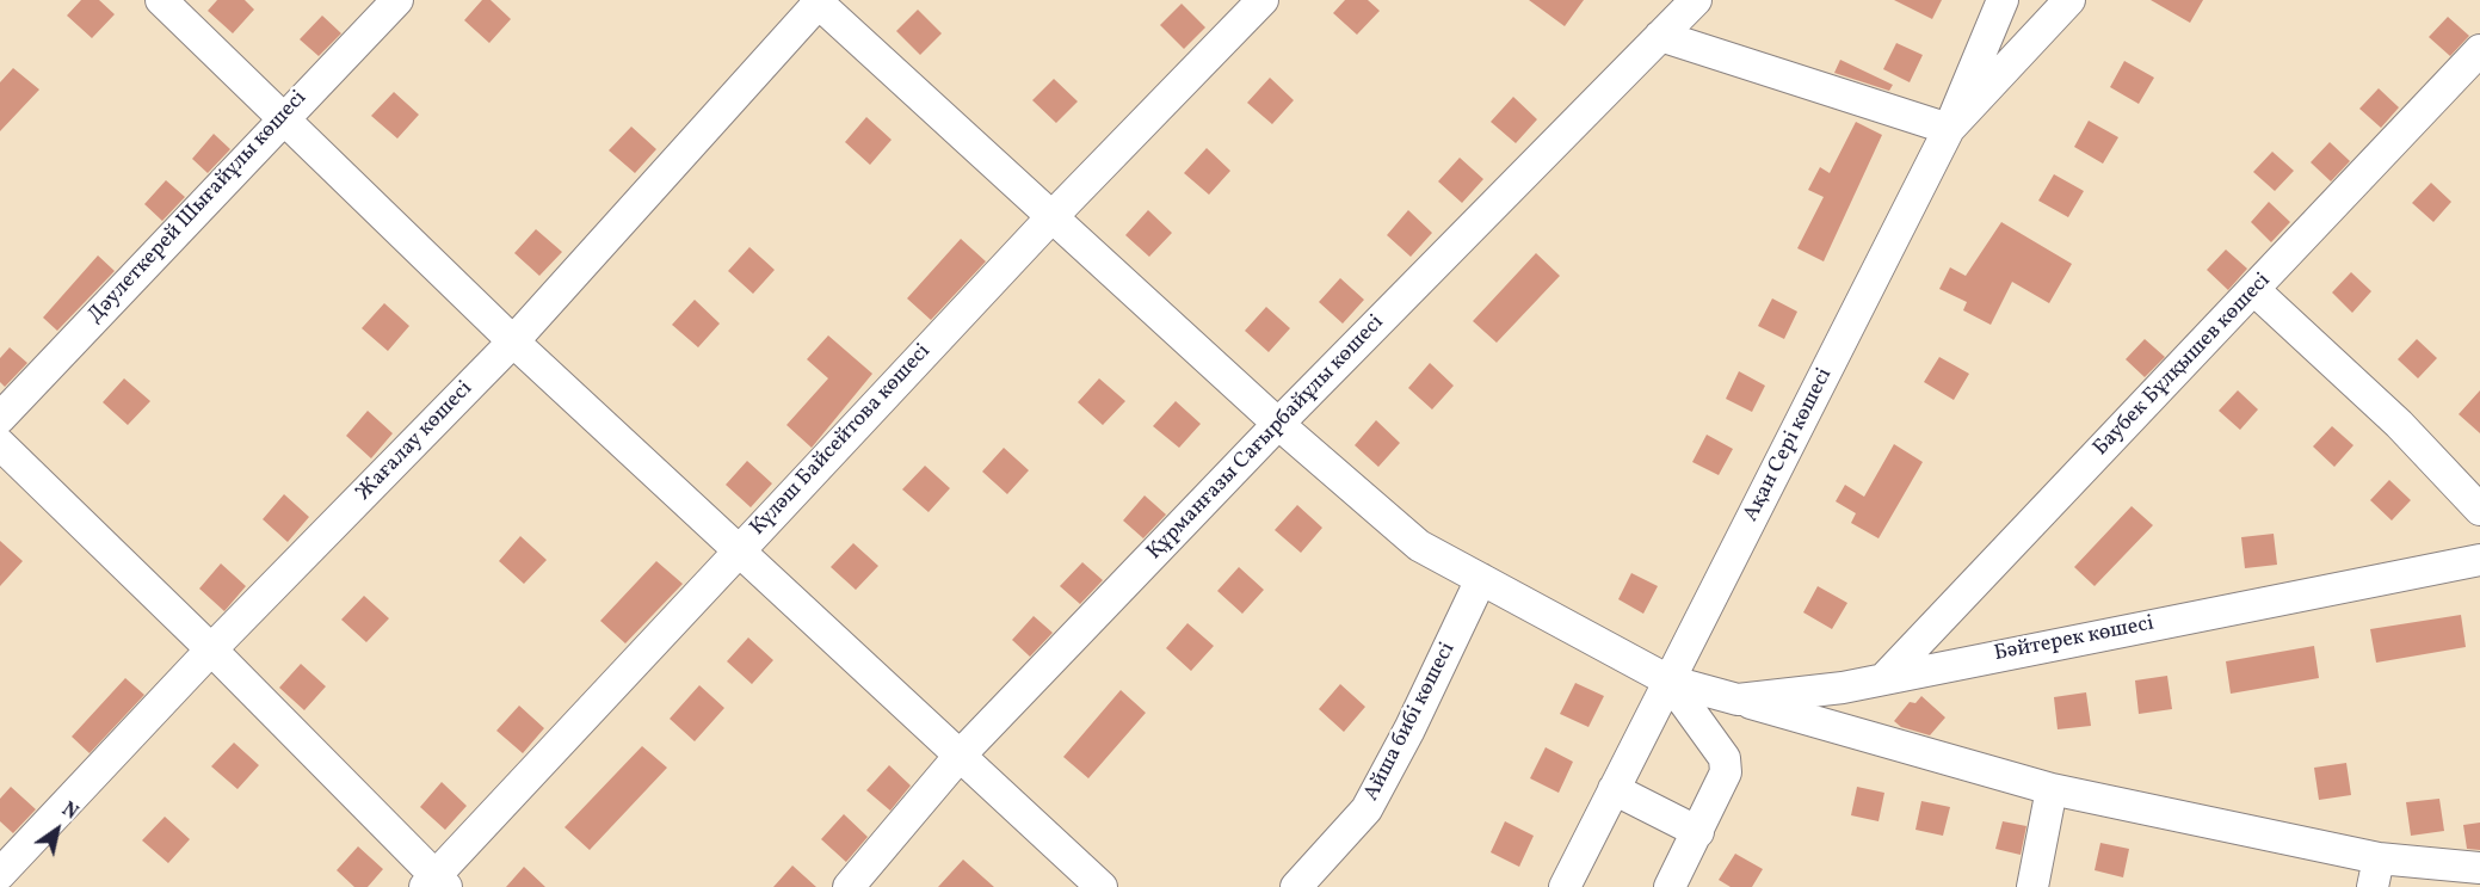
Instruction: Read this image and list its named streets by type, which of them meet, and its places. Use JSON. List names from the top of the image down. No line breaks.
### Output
{"streets":{"street":["Дәулеткерей Шығайұлы көшесі","Баубек Бұлқышев көшесі","Құрманғазы Сағырбайұлы көшесі","Күләш Байсейтова көшесі","Жағалау көшесі","Ақан Сері көшесі","Бәйтерек көшесі","Айша бибі көшесі"]},"crossings":[["Баубек Бұлқышев көшесі","Бәйтерек көшесі"],["Ақан Сері көшесі","Бәйтерек көшесі"]],"north":"top right"}
